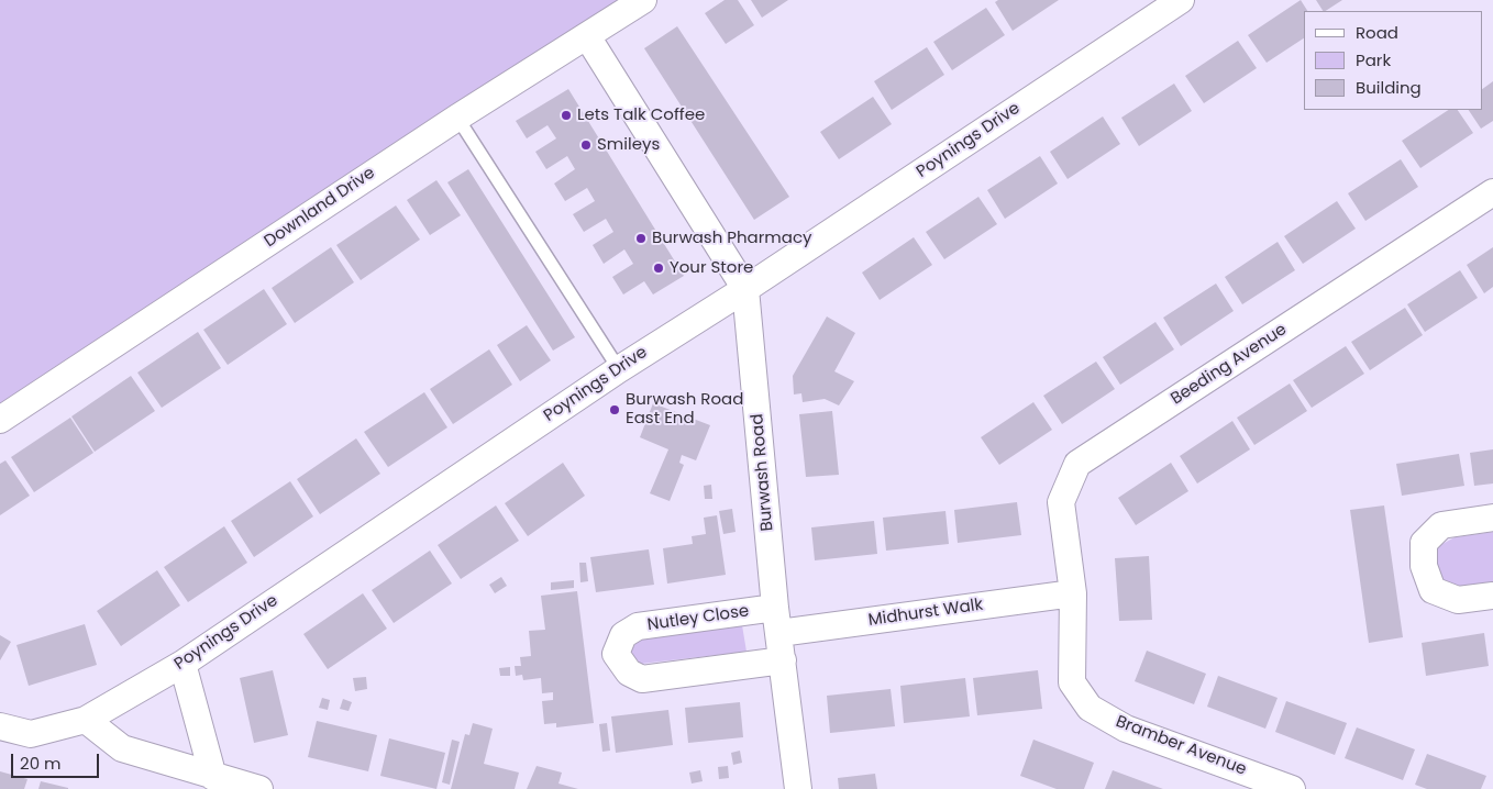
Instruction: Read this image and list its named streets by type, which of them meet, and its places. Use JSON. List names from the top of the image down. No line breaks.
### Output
{"streets":{"street":["Poynings Drive","Downland Drive","Beeding Avenue","Burwash Road","Midhurst Walk","Nutley Close","Bramber Avenue"]},"crossings":[["Poynings Drive","Burwash Road"],["Downland Drive","Burwash Road"],["Beeding Avenue","Midhurst Walk"],["Beeding Avenue","Bramber Avenue"],["Burwash Road","Midhurst Walk"],["Burwash Road","Nutley Close"],["Midhurst Walk","Nutley Close"],["Midhurst Walk","Bramber Avenue"]],"places":["Lets Talk Coffee","Smileys","Burwash Pharmacy","Your Store","Burwash Road East End"],"legend":["Road","Park","Building"],"scale_bar":"20 m"}
